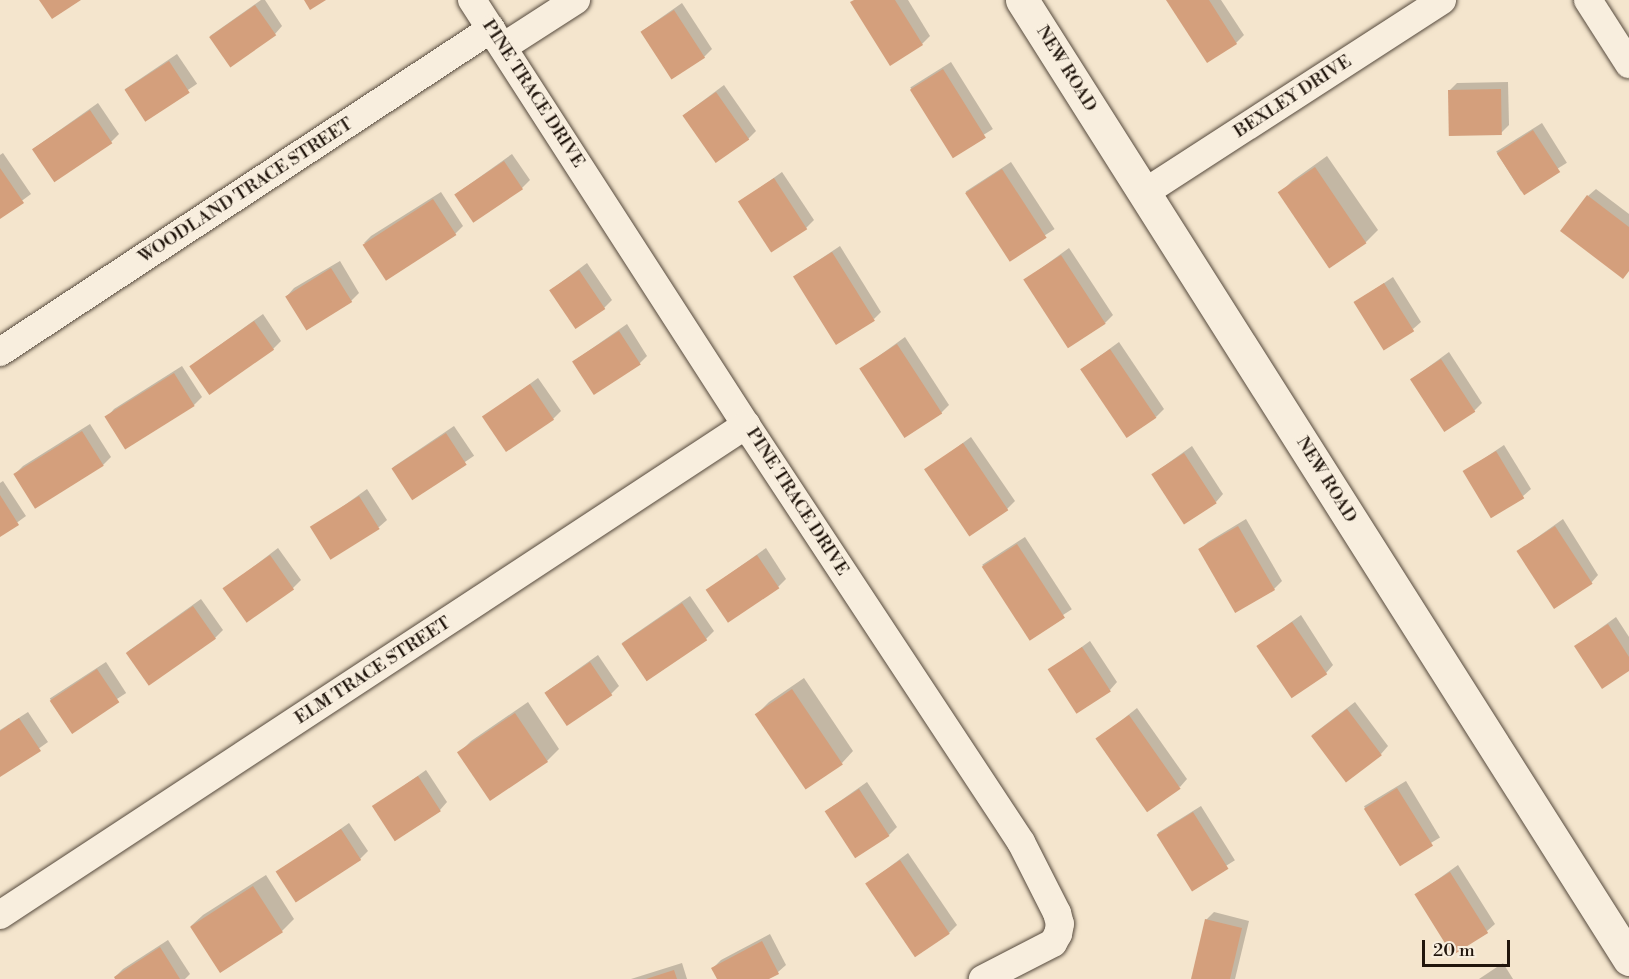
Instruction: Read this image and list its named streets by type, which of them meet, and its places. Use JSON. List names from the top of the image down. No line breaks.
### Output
{"streets":{"street":["NEW ROAD","PINE TRACE DRIVE","BEXLEY DRIVE","WOODLAND TRACE STREET","ELM TRACE STREET"]},"crossings":[["NEW ROAD","BEXLEY DRIVE"],["PINE TRACE DRIVE","WOODLAND TRACE STREET"],["PINE TRACE DRIVE","ELM TRACE STREET"]],"scale_bar":"20 m"}
